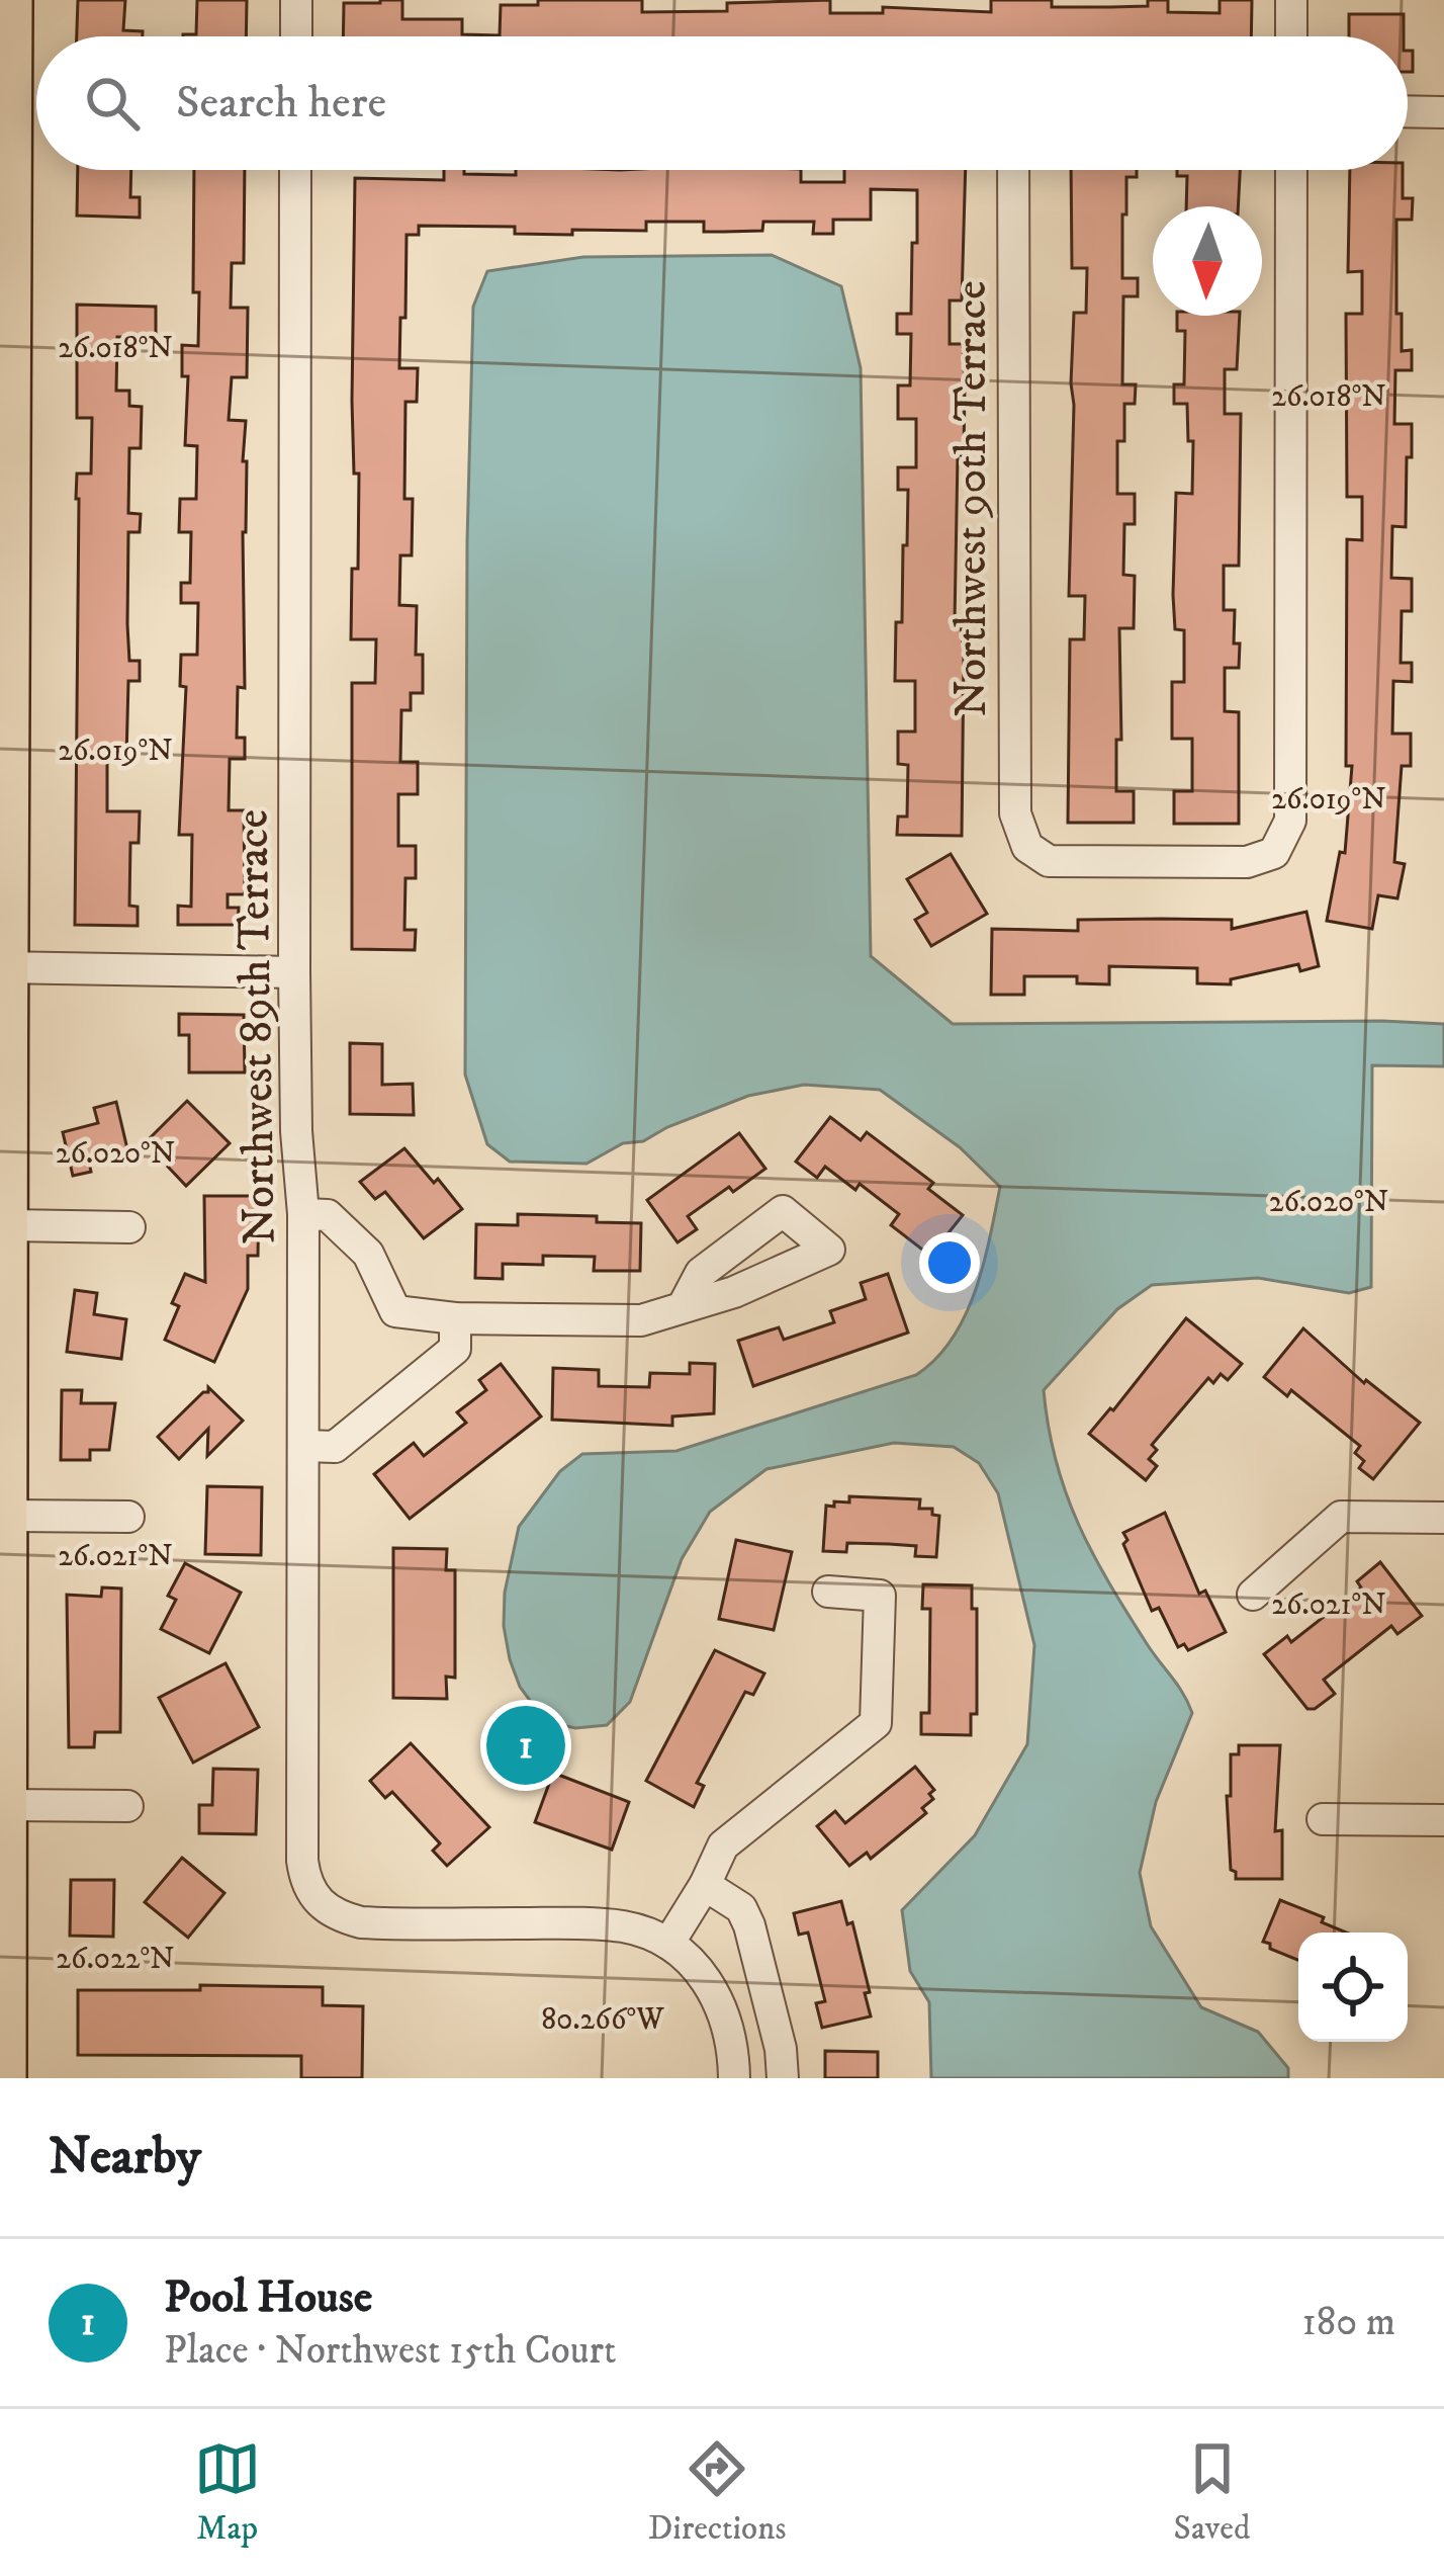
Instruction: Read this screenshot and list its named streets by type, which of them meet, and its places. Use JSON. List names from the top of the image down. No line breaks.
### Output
{"streets":{"street":["Northwest 90th Terrace","Northwest 89th Terrace"]},"north":"bottom","page":{"search":"Search here","pins":"1","heading":"Nearby","list":[{"mark":"1","name":"Pool House","note":"Place · Northwest 15th Court","value":"180 m"}],"nav":["Map","Directions","Saved"]},"coordinates":["26.018°N","26.019°N","26.020°N","26.021°N","26.022°N","80.266°W"]}
